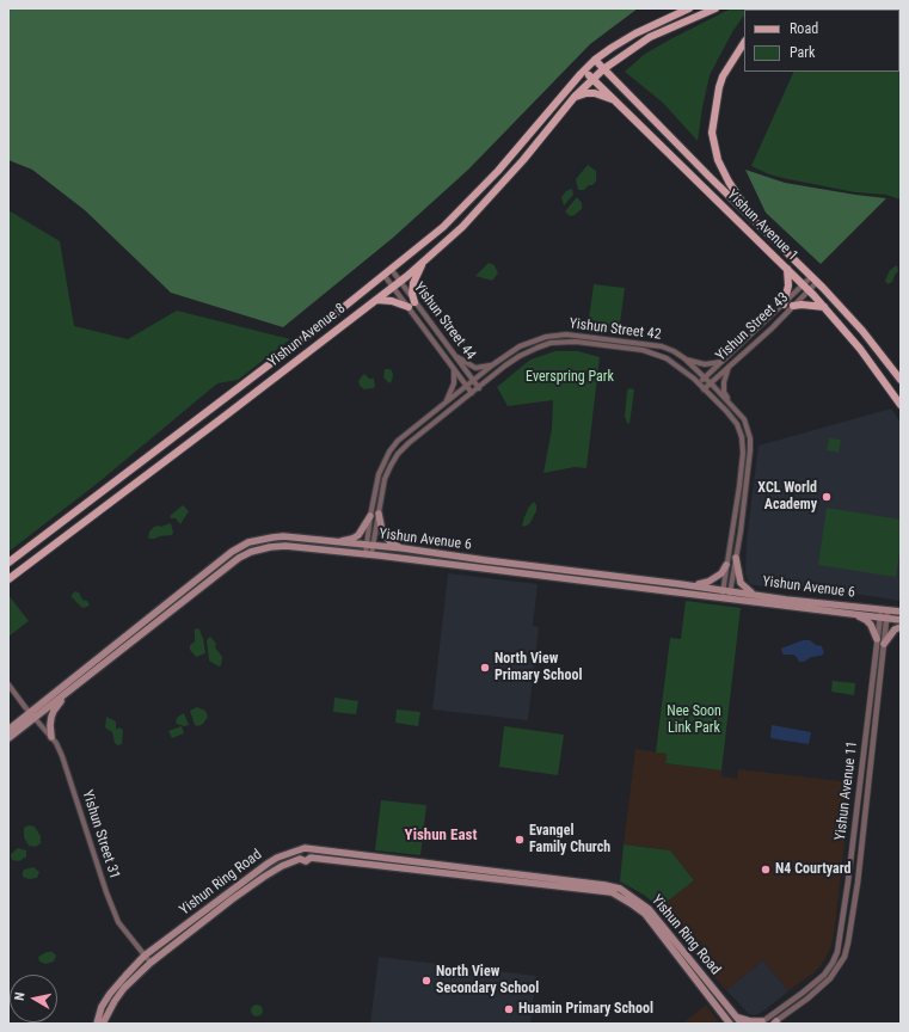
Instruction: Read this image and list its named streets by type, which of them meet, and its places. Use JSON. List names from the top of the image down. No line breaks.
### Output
{"streets":{"main road":["Yishun Avenue 1","Yishun Avenue 8","Yishun Avenue 6","Yishun Ring Road"],"street":["Yishun Street 44","Yishun Street 43","Yishun Street 42","Yishun Avenue 11","Yishun Street 31"]},"crossings":[["Yishun Avenue 1","Yishun Street 43"],["Yishun Avenue 1","Yishun Avenue 8"],["Yishun Street 44","Yishun Street 42"],["Yishun Street 44","Yishun Avenue 8"],["Yishun Street 43","Yishun Street 42"],["Yishun Street 42","Yishun Avenue 6"],["Yishun Avenue 6","Yishun Avenue 11"],["Yishun Avenue 6","Yishun Street 31"],["Yishun Street 31","Yishun Ring Road"]],"districts":["Yishun East"],"parks":["Everspring Park","Nee Soon Link Park"],"places":["XCL World Academy","North View Primary School","Evangel Family Church","N4 Courtyard","North View Secondary School","Huamin Primary School"],"legend":["Road","Park"],"north":"left"}
